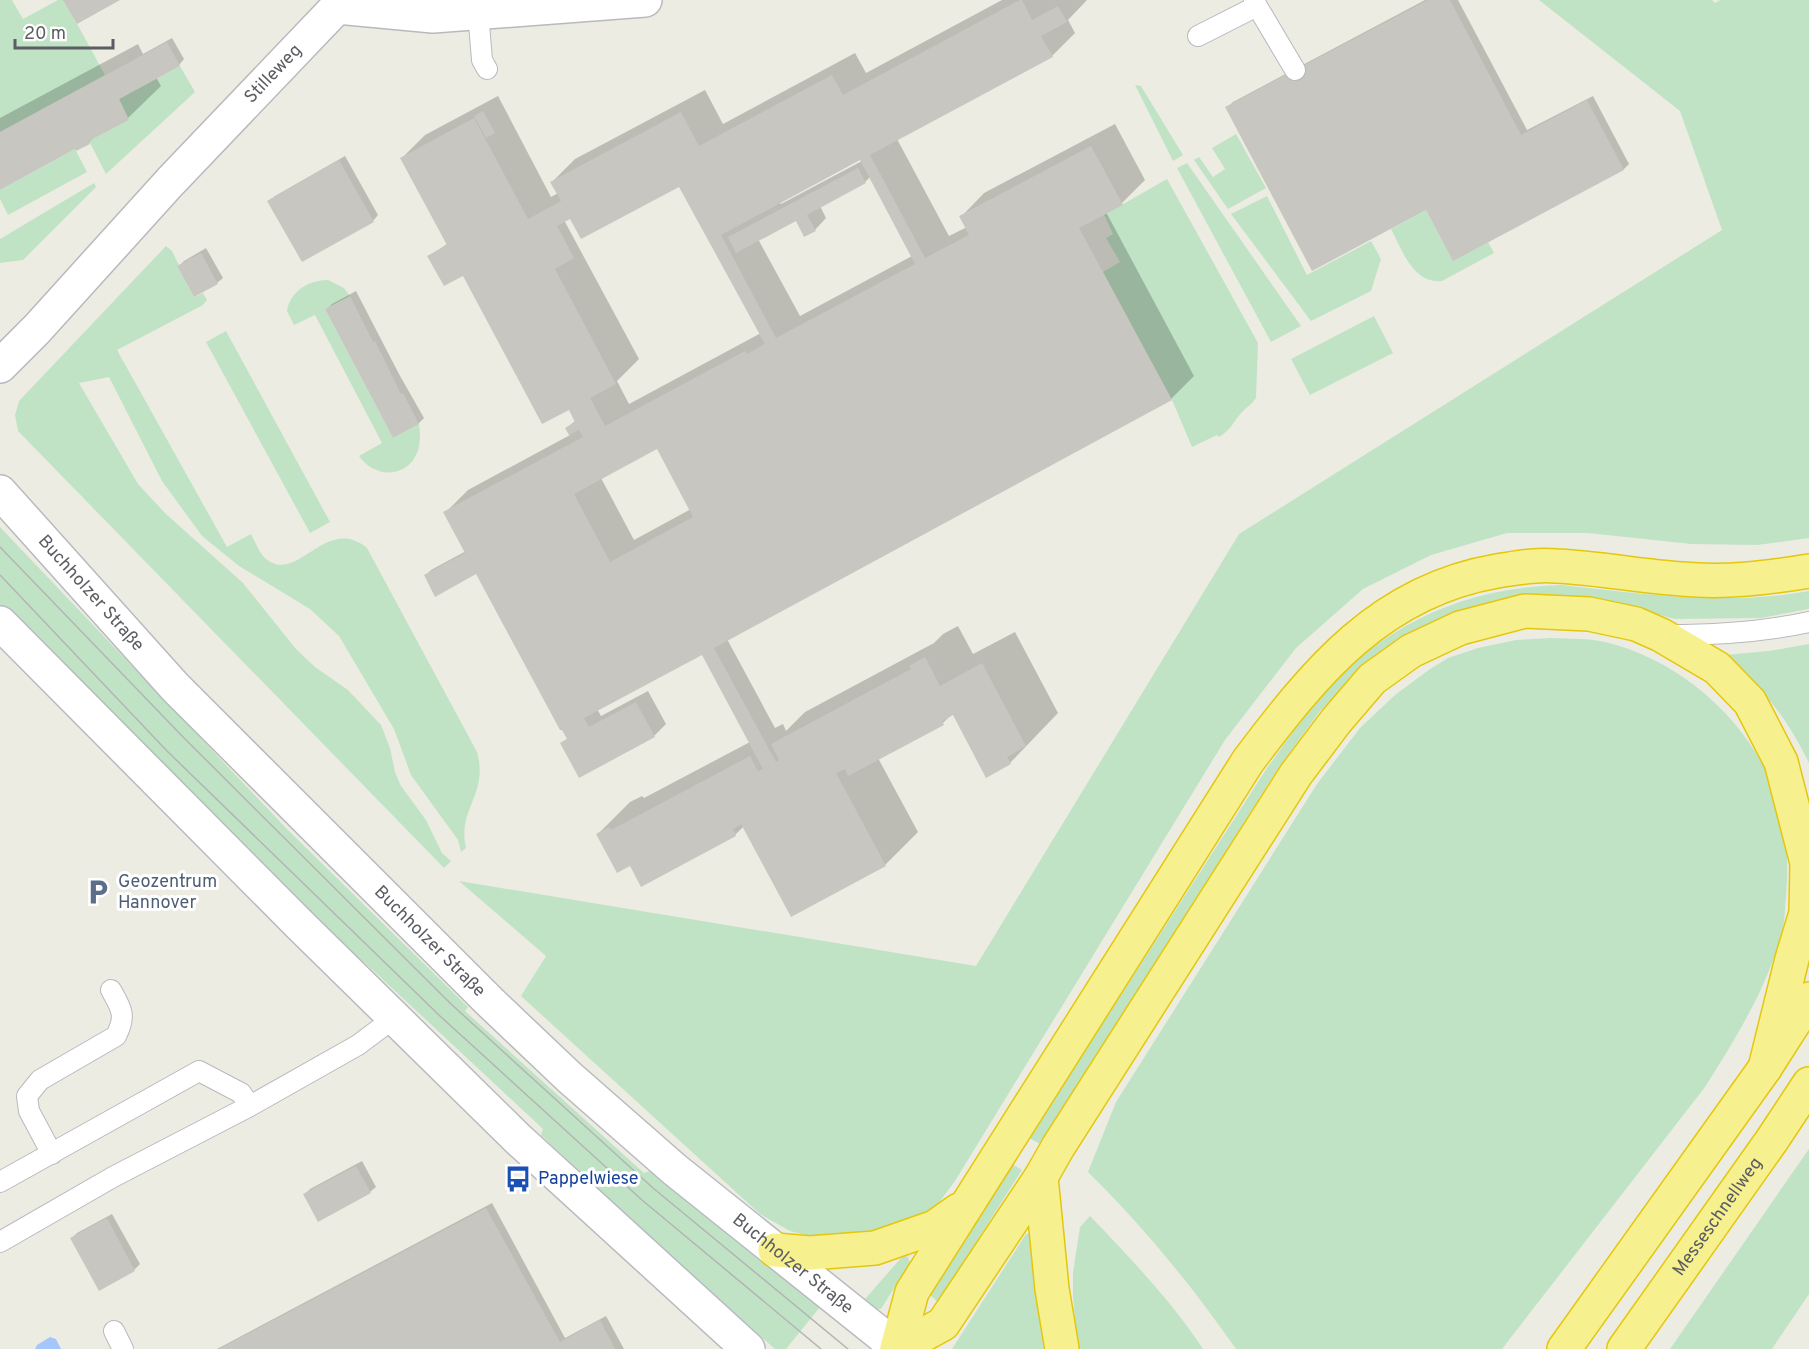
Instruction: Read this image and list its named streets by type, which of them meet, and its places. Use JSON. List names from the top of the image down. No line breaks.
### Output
{"streets":{"highway":["Messeschnellweg"],"main road":["Stilleweg","Buchholzer Straße"]},"places":{"parking":["Geozentrum Hannover"],"bus stop":["Pappelwiese"]},"scale_bar":"20 m"}
